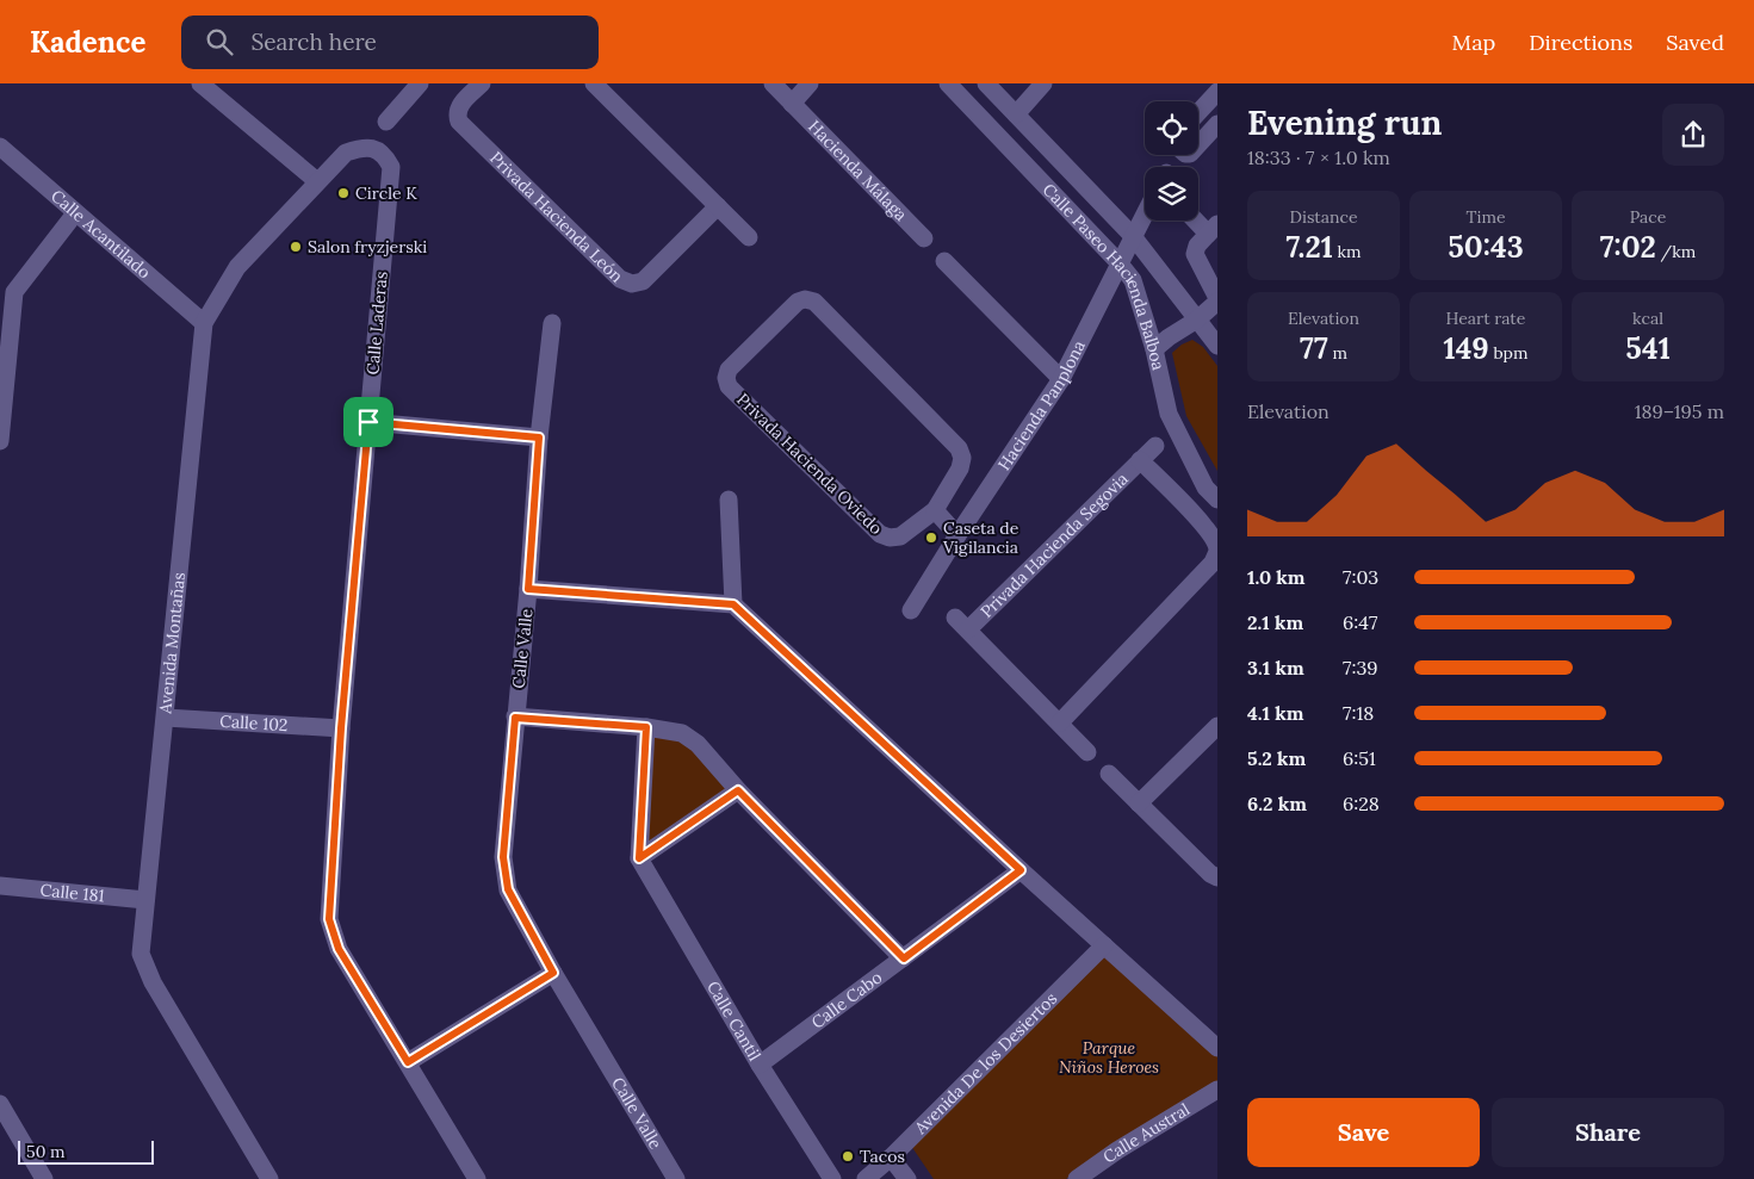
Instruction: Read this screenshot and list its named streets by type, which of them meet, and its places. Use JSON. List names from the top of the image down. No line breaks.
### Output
{"streets":{"street":["Hacienda Málaga","Privada Hacienda León","Calle Acantilado","Calle Paseo Hacienda Balboa","Calle Laderas","Hacienda Panplona","Privada Hacienda Oviedo","Privada Hacienda Segovia","Avenida Montañas","Calle Valle","Calle 102","Calle 181","Calle Cabo","Calle Cantil","Avenida De los Desiertos","Calle Austral"]},"crossings":[["Calle Acantilado","Avenida Montañas"],["Calle Paseo Hacienda Balboa","Hacienda Panplona"],["Calle Laderas","Avenida Montañas"],["Calle Laderas","Calle 102"],["Avenida Montañas","Calle 102"],["Avenida Montañas","Calle 181"],["Calle Cabo","Calle Cantil"]],"parks":["Parque Niños Heroes"],"places":["Circle K","Salon fryzjerski","Caseta de Vigilancia","Tacos"],"scale_bar":"50 m","page":{"header":"Kadence","search":"Search here","nav":["Map","Directions","Saved"],"heading":["Evening run","18:33 · 7 × 1.0 km"],"stats":[["Distance","7.21 km"],["Time","50:43"],["Pace","7:02 /km"],["Elevation","77 m"],["Heart rate","149 bpm"],["kcal","541"]],"chart":["Elevation","189–195 m"],"list":[{"name":"1.0 km","note":"7:03"},{"name":"2.1 km","note":"6:47"},{"name":"3.1 km","note":"7:39"},{"name":"4.1 km","note":"7:18"},{"name":"5.2 km","note":"6:51"},{"name":"6.2 km","note":"6:28"}],"buttons":["Save","Share"],"scale":"50 m"}}
